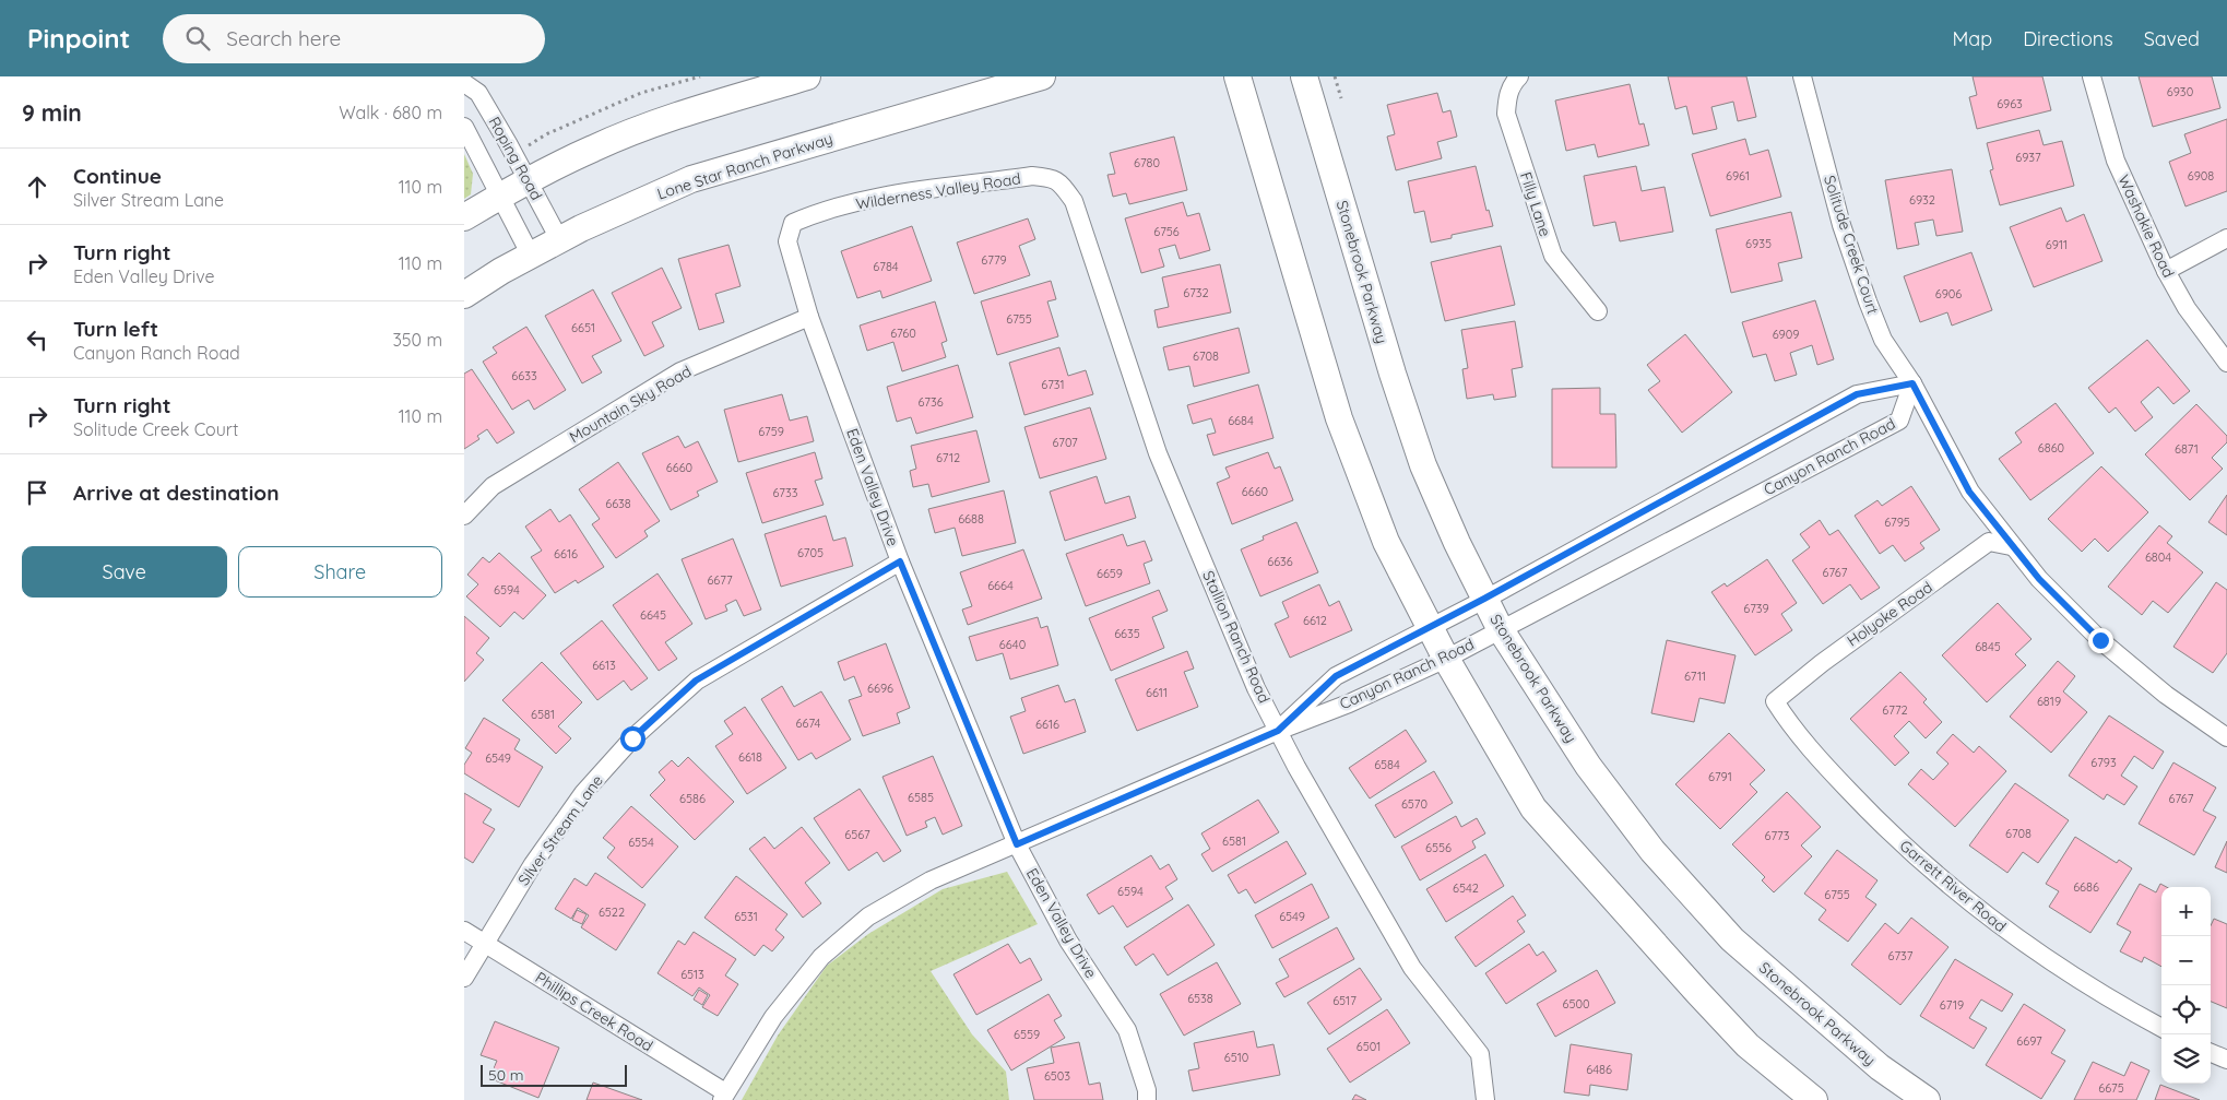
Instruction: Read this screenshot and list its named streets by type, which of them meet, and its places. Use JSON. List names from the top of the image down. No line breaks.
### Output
{"streets":{"main road":["Lone Star Ranch Parkway","Stonebrook Parkway"],"street":["Roping Road","Wilderness Valley Road","Filly Lane","Washakie Road","Solitude Creek Court","Mountain Sky Road","Canyon Ranch Road","Eden Valley Drive","Holyoke Road","Stallion Ranch Road","Silver Stream Lane","Garrett River Road","Phillips Creek Road"]},"crossings":[["Roping Road","Lone Star Ranch Parkway"],["Wilderness Valley Road","Mountain Sky Road"],["Wilderness Valley Road","Eden Valley Drive"],["Wilderness Valley Road","Stallion Ranch Road"],["Solitude Creek Court","Canyon Ranch Road"],["Solitude Creek Court","Holyoke Road"],["Stonebrook Parkway","Canyon Ranch Road"],["Mountain Sky Road","Eden Valley Drive"],["Canyon Ranch Road","Eden Valley Drive"],["Canyon Ranch Road","Stallion Ranch Road"],["Canyon Ranch Road","Phillips Creek Road"],["Eden Valley Drive","Silver Stream Lane"],["Holyoke Road","Garrett River Road"],["Silver Stream Lane","Phillips Creek Road"]],"house_numbers":["6930","6963","6937","6780","6961","6908","6932","6756","6935","6911","6779","6784","6732","6906","6755","6651","6760","6909","6708","6633","6731","6736","6684","6759","6707","6860","6871","6712","6660","6660","6733","6638","6688","6795","6705","6616","6804","6636","6767","6659","6677","6664","6594","6739","6645","6612","6635","6640","6845","6613","6711","6696","6611","6819","6772","6581","6674","6616","6618","6549","6793","6584","6791","6585","6586","6767","6570","6708","6567","6773","6581","6554","6556","6686","6542","6594","6755","6522","6531","6549","6737","6513","6538","6517","6500","6719","6559","6697","6501","6510","6486","6503","6675"],"scale_bar":"50 m","page":{"header":"Pinpoint","search":"Search here","nav":["Map","Directions","Saved"],"heading":["9 min","Walk · 680 m"],"list":[["Continue","Silver Stream Lane","110 m"],["Turn right","Eden Valley Drive","110 m"],["Turn left","Canyon Ranch Road","350 m"],["Turn right","Solitude Creek Court","110 m"],"Arrive at destination"],"buttons":["Save","Share"],"map_buttons":["+","−"],"scale":"50 m"}}
